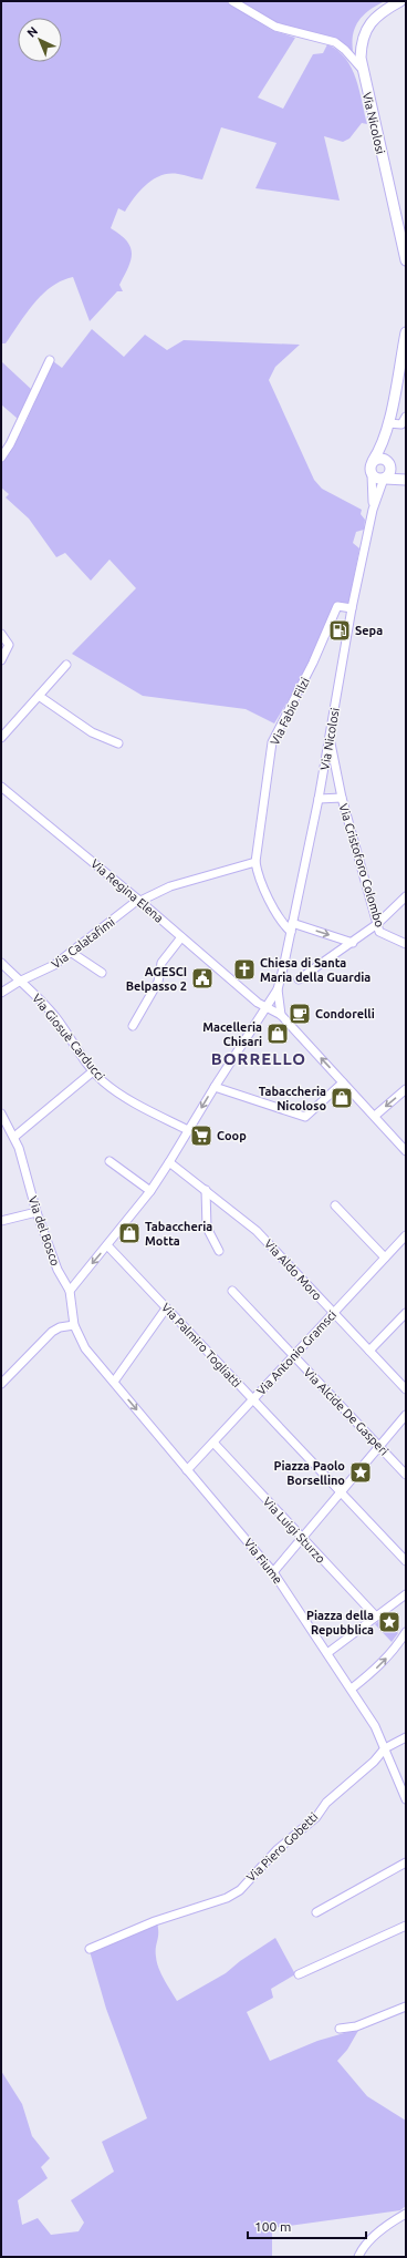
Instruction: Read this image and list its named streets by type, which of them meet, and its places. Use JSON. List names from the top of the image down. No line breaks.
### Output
{"streets":{"main road":["Via Nicolosi"],"street":["Via Fabio Filzi","Via Cristoforo Colombo","Via Regina Elena","Via Calatafimi","Via Giosuè Carducci","Via del Bosco","Via Aldo Moro","Via Palmiro Togliatti","Via Antonio Gramsci","Via Alcide De Gasperi","Via Luigi Sturzo","Via Fiume","Via Piero Gobetti"]},"crossings":[["Via Nicolosi","Via Fabio Filzi"],["Via Nicolosi","Via Cristoforo Colombo"],["Via Fabio Filzi","Via Calatafimi"],["Via Regina Elena","Via Calatafimi"],["Via Calatafimi","Via Giosuè Carducci"],["Via del Bosco","Via Fiume"],["Via Aldo Moro","Via Antonio Gramsci"],["Via Palmiro Togliatti","Via Antonio Gramsci"],["Via Antonio Gramsci","Via Alcide De Gasperi"],["Via Antonio Gramsci","Via Luigi Sturzo"],["Via Antonio Gramsci","Via Fiume"],["Via Fiume","Via Piero Gobetti"]],"districts":["BORRELLO"],"places":{"fuel station":["Sepa"],"church":["Chiesa di Santa Maria della Guardia"],"public building":["AGESCI Belpasso 2"],"cafe":["Condorelli"],"shop":["Macelleria Chisari","Tabaccheria Nicoloso","Tabaccheria Motta"],"supermarket":["Coop"],"place":["Piazza Paolo Borsellino","Piazza della Repubblica"]},"scale_bar":"100 m","north":"top left"}
